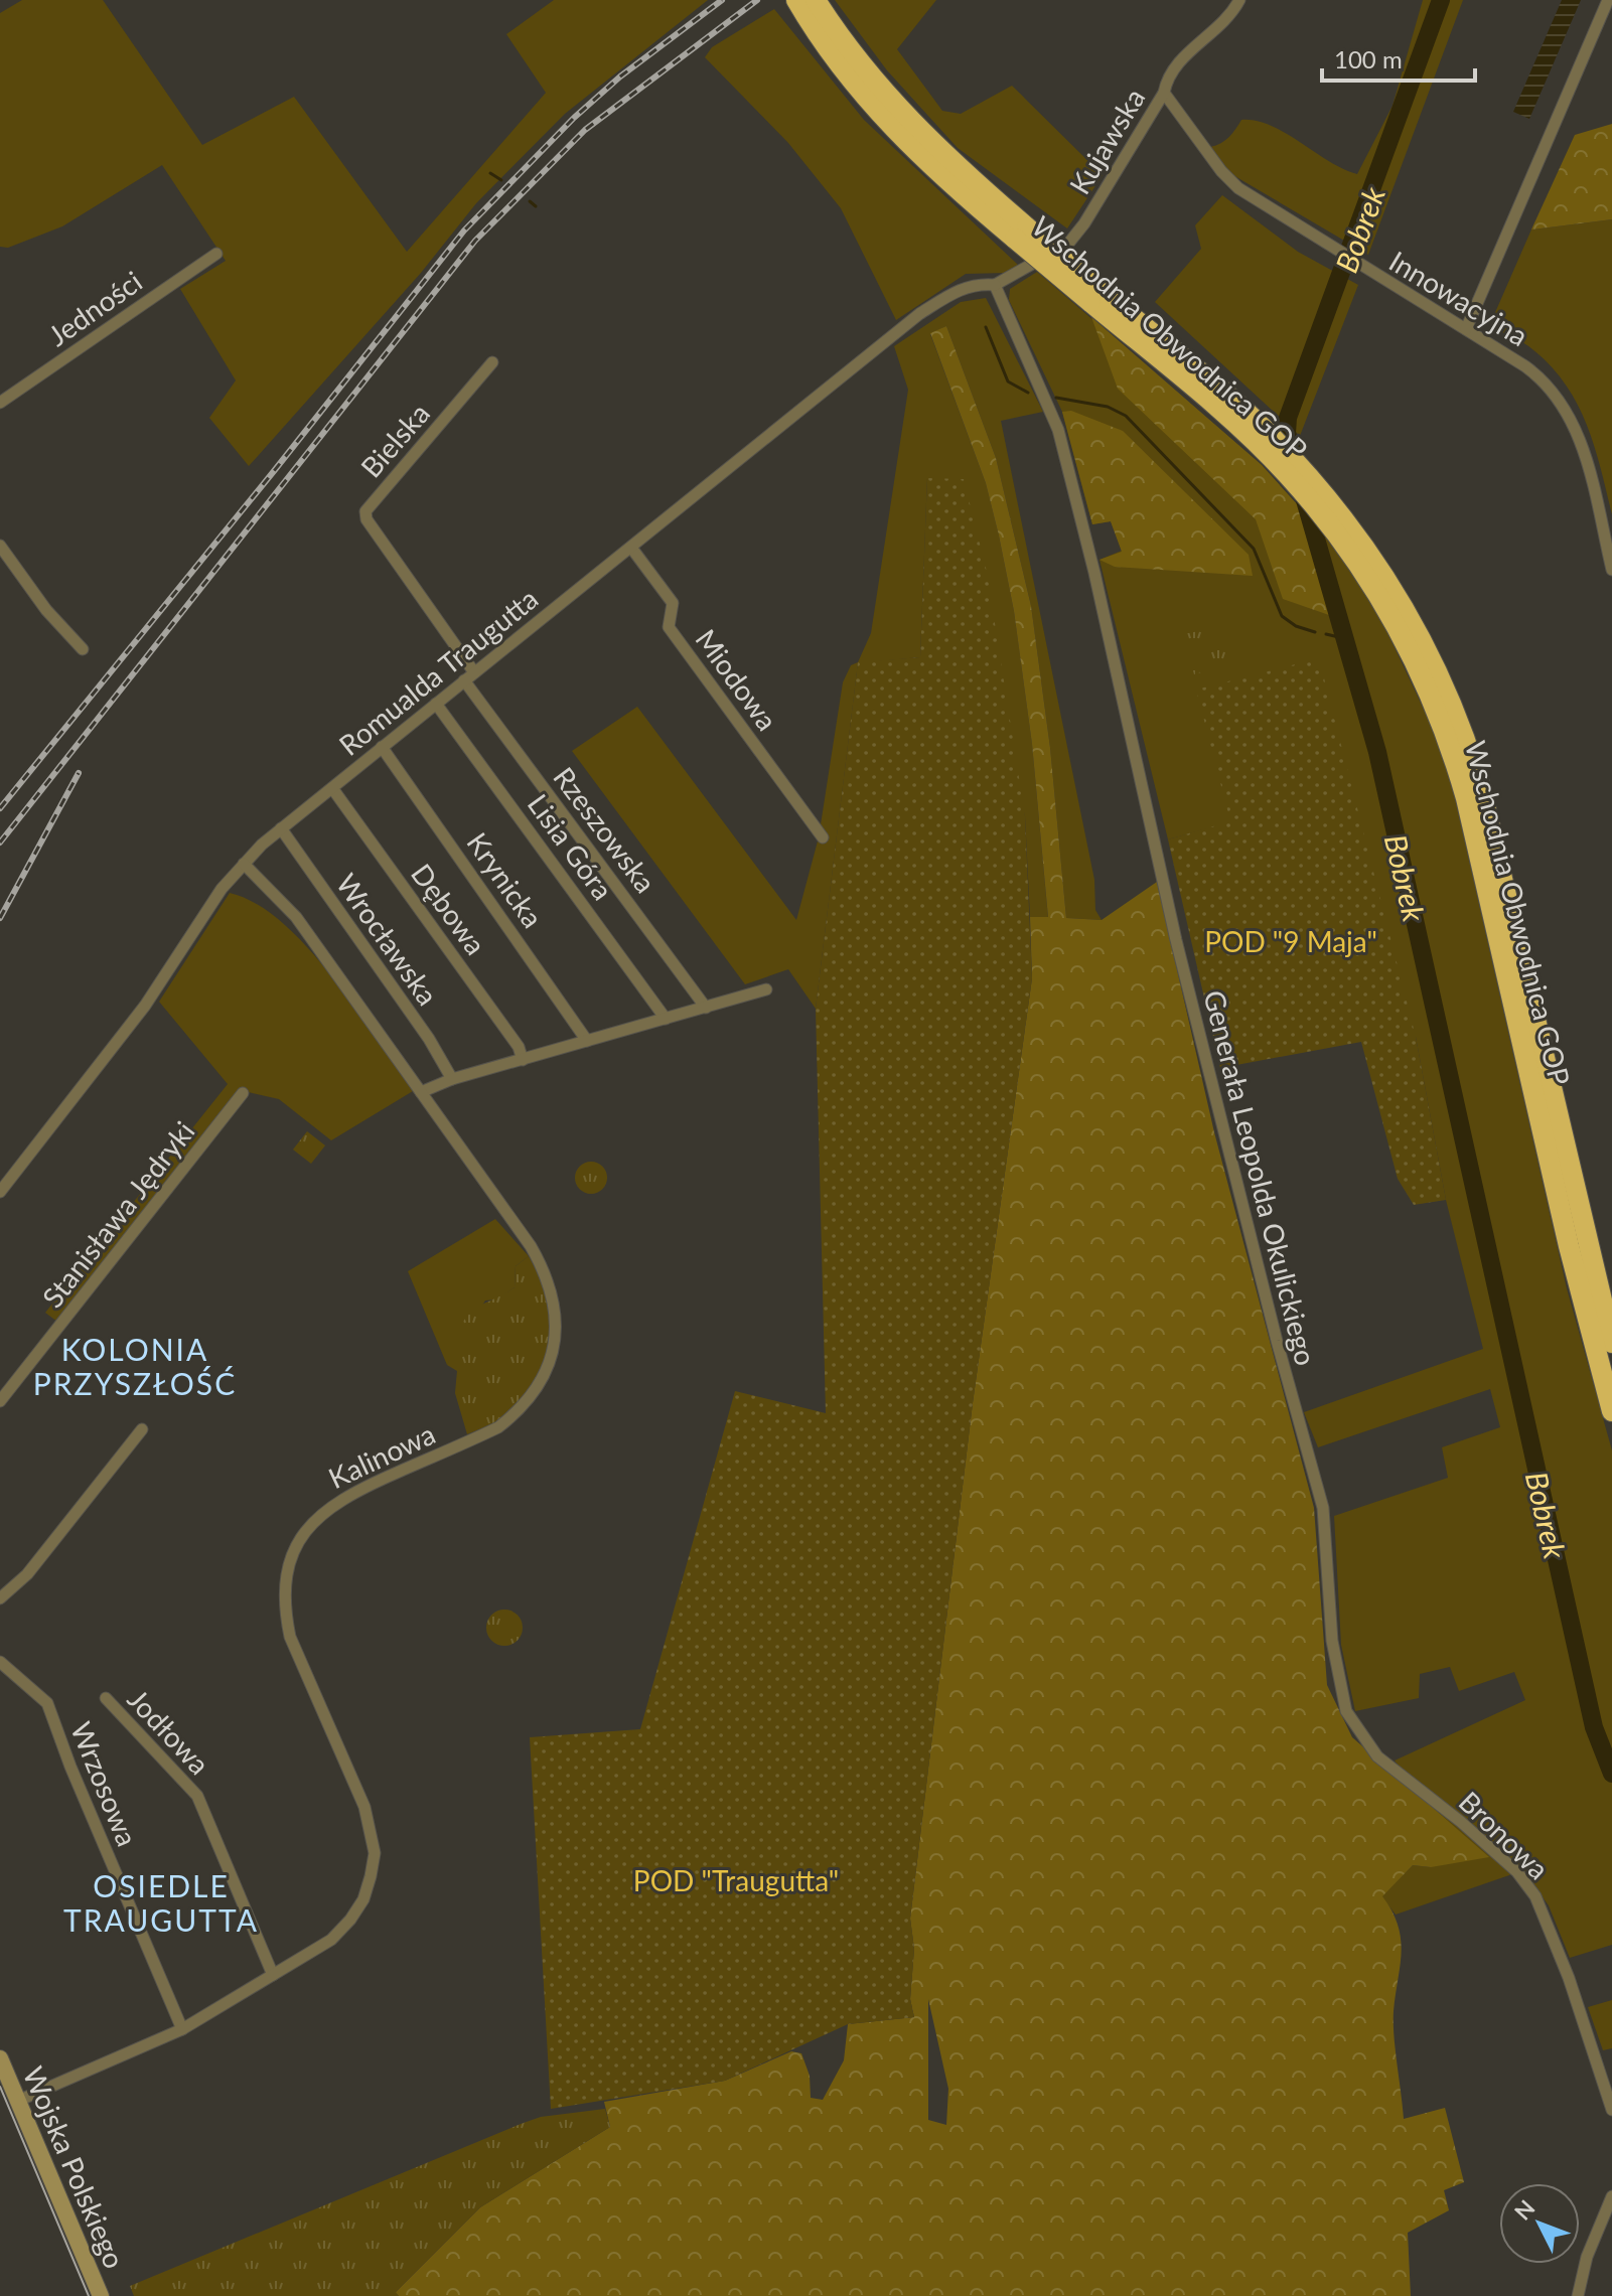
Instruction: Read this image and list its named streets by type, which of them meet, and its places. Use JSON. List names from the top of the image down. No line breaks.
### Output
{"streets":{"highway":["Wschodnia Obwodnica GOP"],"main road":["Wojska Polskiego"],"street":["Kujawska","Innowacyjna","Jedności","Bielska","Romualda Traugutta","Miodowa","Rzeszowska","Lisia Góra","Krynicka","Dębowa","Wrocławska","Generała Leopolda Okulickiego","Stanisława Jędryki","Kalinowa","Jodłowa","Wrzosowa","Bronowa"]},"crossings":[["Kujawska","Innowacyjna"],["Kujawska","Romualda Traugutta"],["Kujawska","Generała Leopolda Okulickiego"],["Bielska","Romualda Traugutta"],["Romualda Traugutta","Miodowa"],["Romualda Traugutta","Rzeszowska"],["Romualda Traugutta","Lisia Góra"],["Romualda Traugutta","Krynicka"],["Romualda Traugutta","Dębowa"],["Romualda Traugutta","Wrocławska"],["Romualda Traugutta","Generała Leopolda Okulickiego"],["Romualda Traugutta","Kalinowa"],["Generała Leopolda Okulickiego","Bronowa"],["Kalinowa","Jodłowa"],["Kalinowa","Wrzosowa"],["Kalinowa","Wojska Polskiego"]],"districts":["KOLONIA PRZYSZŁOŚĆ","OSIEDLE TRAUGUTTA"],"water":["Bobrek"],"parks":["POD \"9 Maja\"","POD \"Traugutta\""],"scale_bar":"100 m","north":"top left"}
